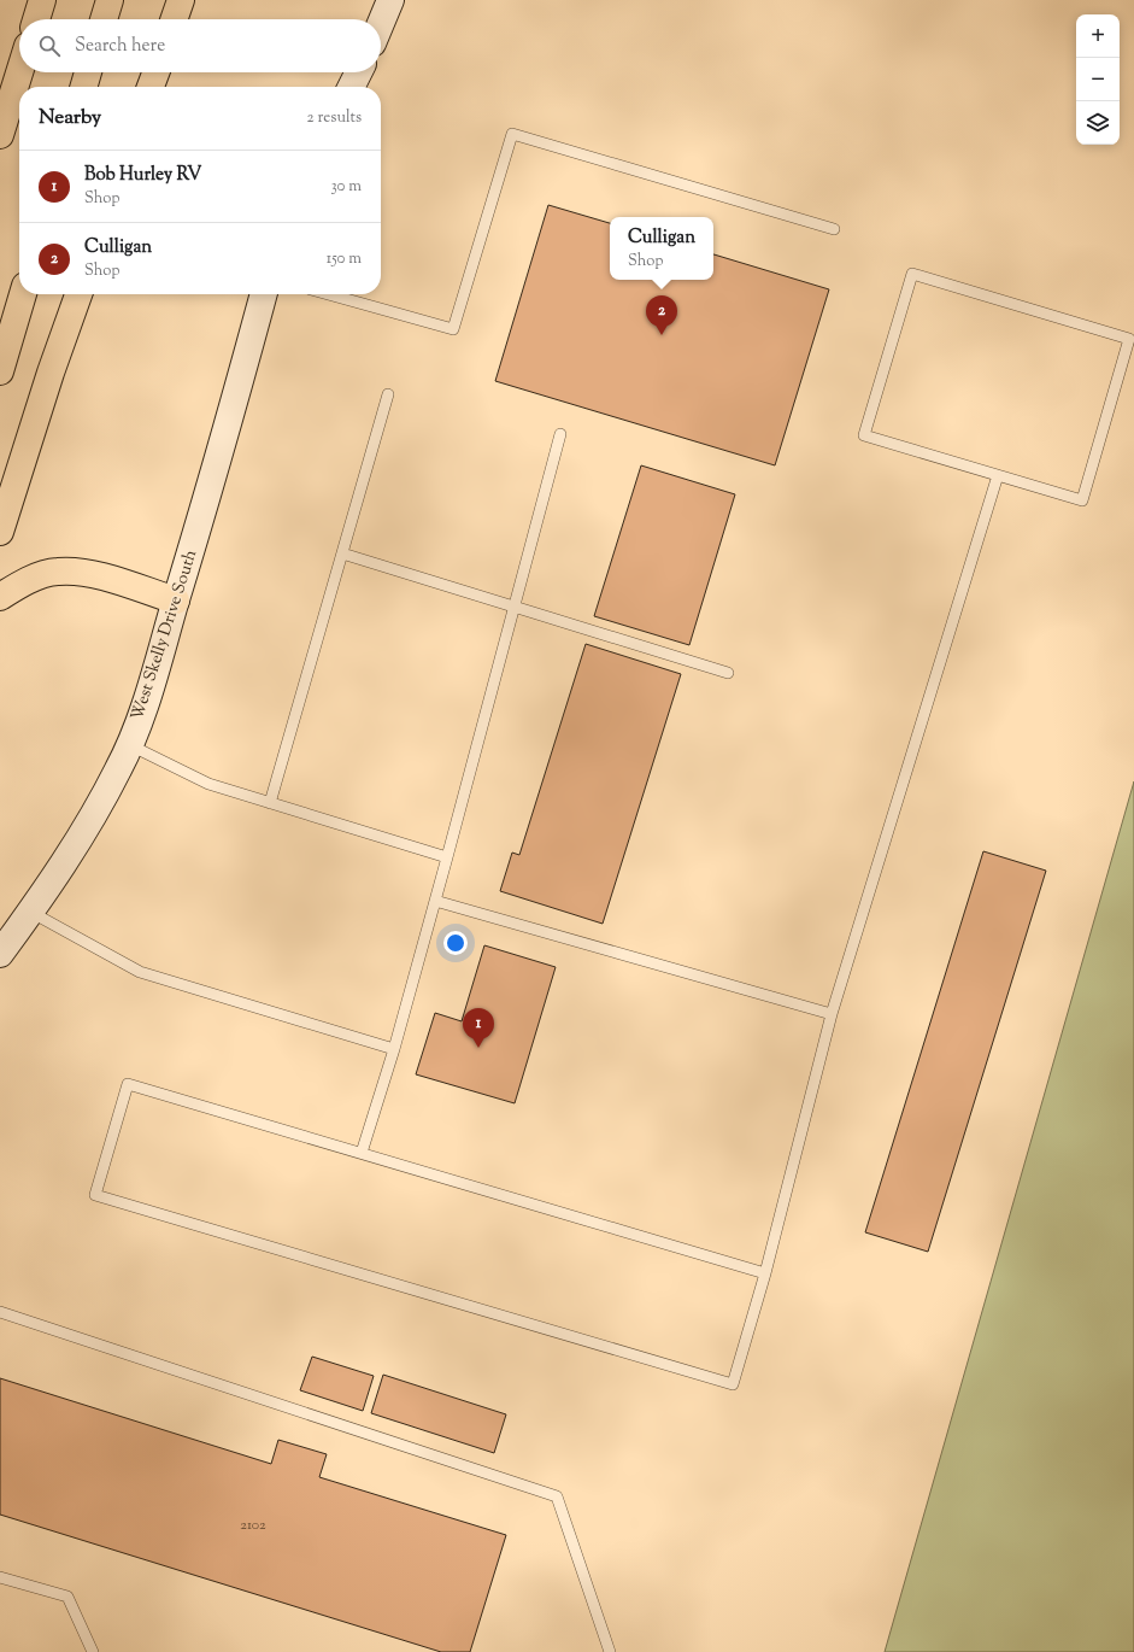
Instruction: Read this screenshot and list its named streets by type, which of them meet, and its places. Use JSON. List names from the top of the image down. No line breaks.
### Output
{"streets":{"street":["West Skelly Drive South"]},"house_numbers":["2102"],"page":{"map_buttons":["+","−"],"search":"Search here","heading":["Nearby","2 results"],"list":[{"mark":"1","name":"Bob Hurley RV","note":"Shop","value":"30 m"},{"mark":"2","name":"Culligan","note":"Shop","value":"150 m"}],"popup":["Culligan","Shop"],"pins":["2","1"]}}
